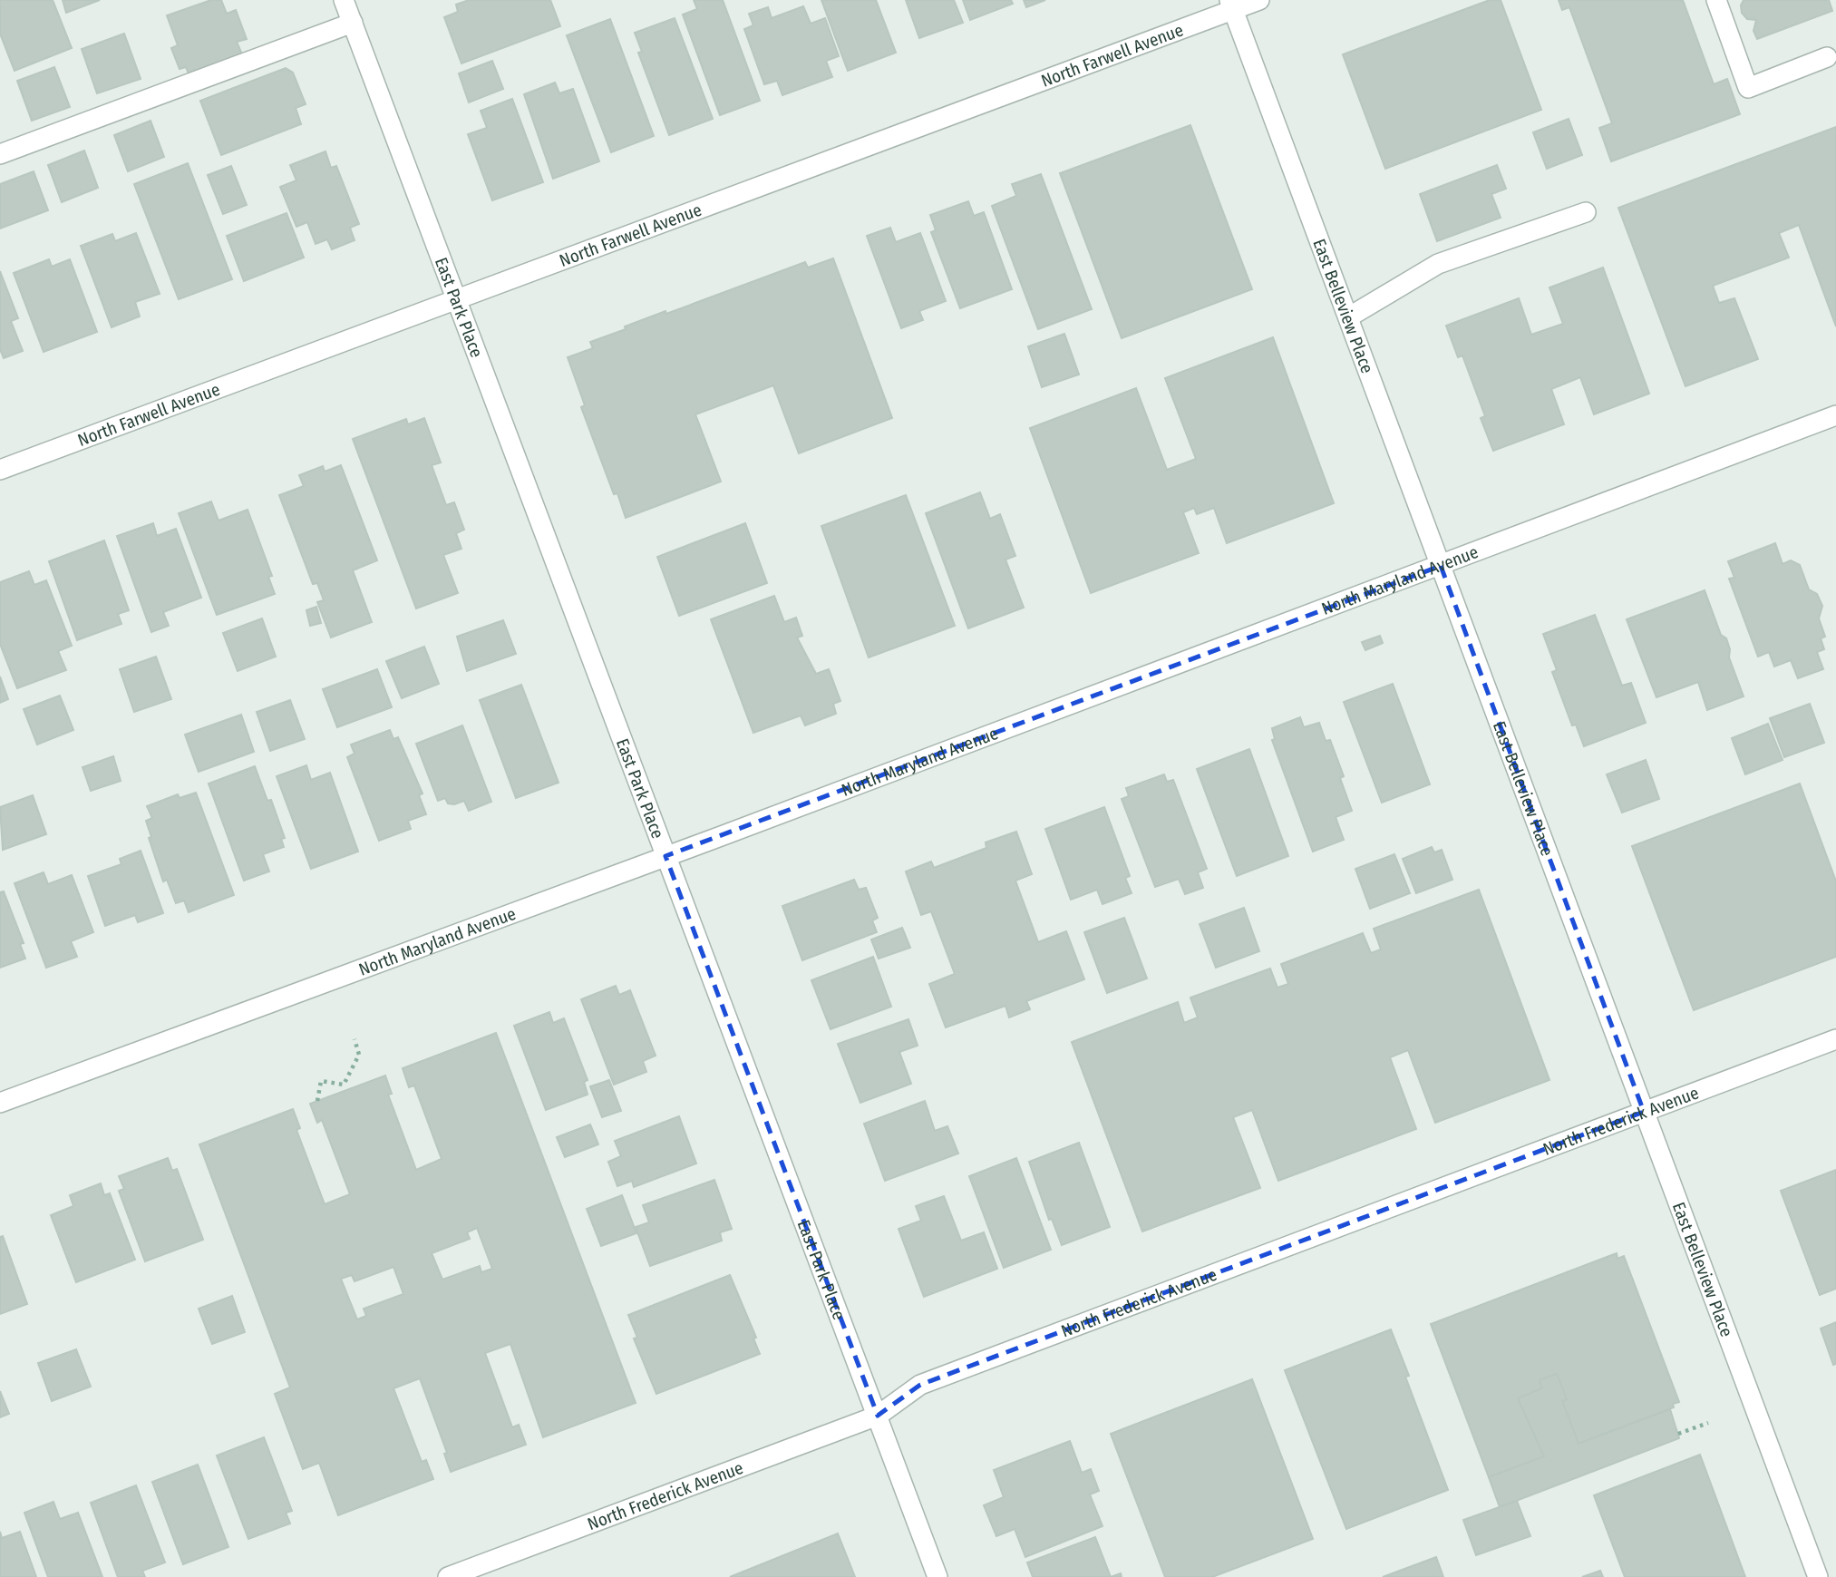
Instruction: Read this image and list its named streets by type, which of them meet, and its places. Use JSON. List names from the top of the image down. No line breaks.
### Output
{"streets":{"street":["North Farwell Avenue","East Belleview Place","East Park Place","North Maryland Avenue","North Frederick Avenue"]},"crossings":[["North Farwell Avenue","East Belleview Place"],["North Farwell Avenue","East Park Place"],["East Belleview Place","North Maryland Avenue"],["East Belleview Place","North Frederick Avenue"],["East Park Place","North Maryland Avenue"],["East Park Place","North Frederick Avenue"]]}
